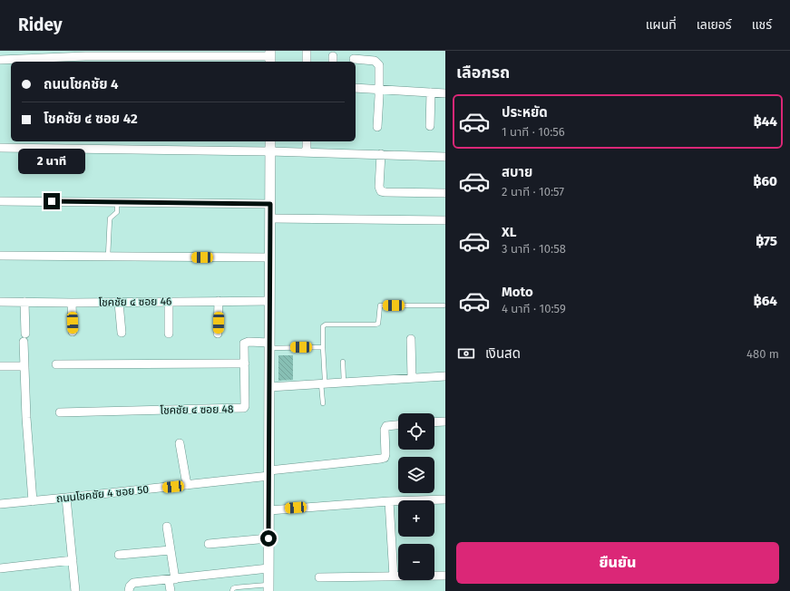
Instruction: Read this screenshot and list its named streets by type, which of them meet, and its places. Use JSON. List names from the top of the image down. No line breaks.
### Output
{"streets":{"street":["โชคชัย ๔ ซอย 46","โชคชัย ๔ ซอย 48","ถนนโชคชัย 4 ซอย 50"]},"page":{"header":"Ridey","nav":["แผนที่","เลเยอร์","แชร์"],"heading":"เลือกรถ","banner":["ถนนโชคชัย 4","โชคชัย ๔ ซอย 42"],"list":[{"name":"ประหยัด","note":"1 นาที · 10:56","value":"฿44"},{"name":"สบาย","note":"2 นาที · 10:57","value":"฿60"},{"name":"XL","note":"3 นาที · 10:58","value":"฿75"},{"name":"Moto","note":"4 นาที · 10:59","value":"฿64"}],"bubble":"2 นาที","pay":["เงินสด","480 m"],"map_buttons":["+","−"],"buttons":"ยืนยัน"}}
